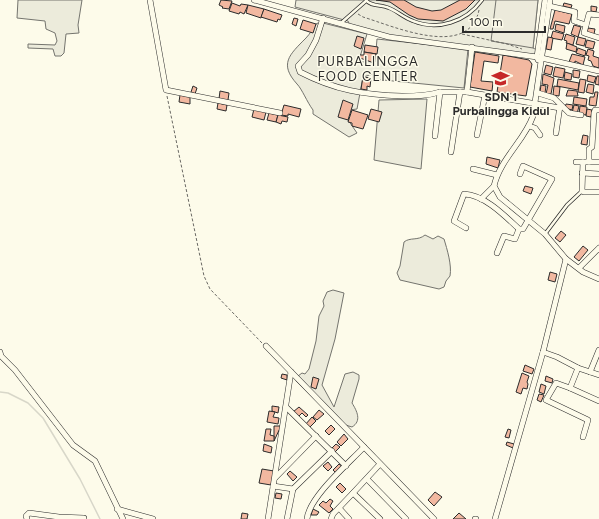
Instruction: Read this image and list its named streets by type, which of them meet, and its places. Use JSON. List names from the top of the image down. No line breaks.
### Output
{"districts":["PURBALINGGA FOOD CENTER"],"places":{"school or university":["SDN 1 Purbalingga Kidul"]},"scale_bar":"100 m"}
